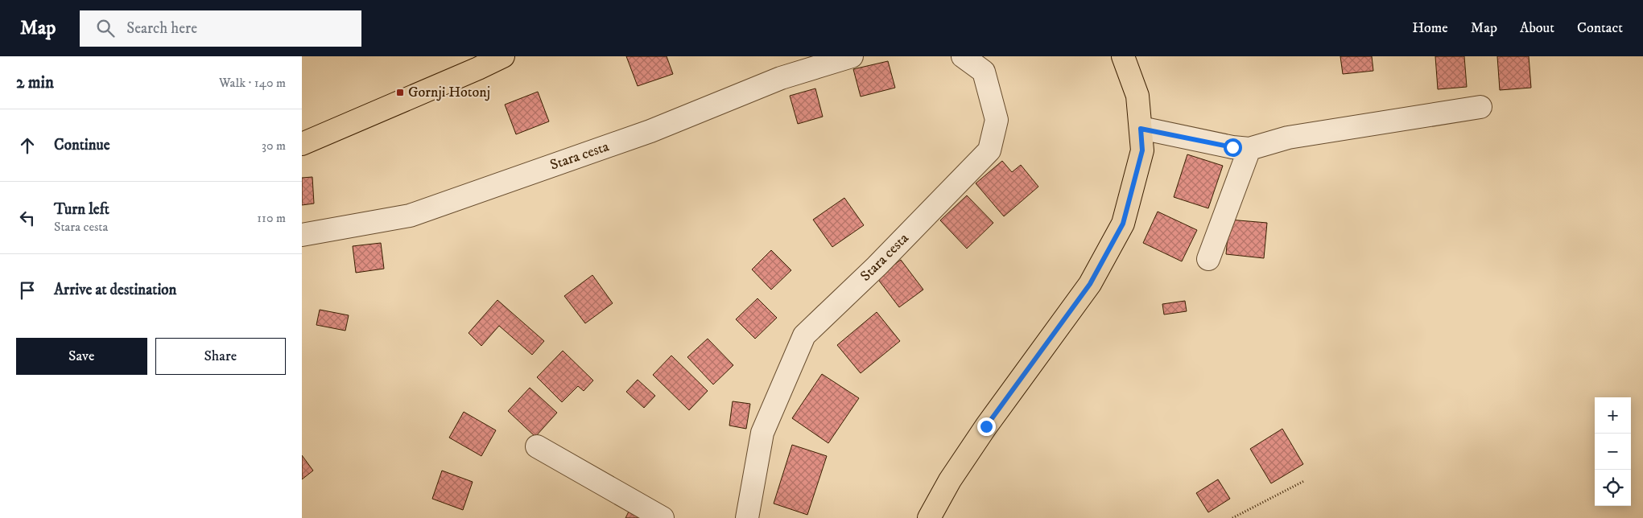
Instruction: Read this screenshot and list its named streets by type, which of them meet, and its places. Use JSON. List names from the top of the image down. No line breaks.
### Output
{"streets":{"street":["Stara cesta"]},"places":{"transit":["Gornji Hotonj"]},"page":{"header":"Map","search":"Search here","nav":["Home","Map","About","Contact"],"heading":["2 min","Walk · 140 m"],"list":[["Continue","30 m"],["Turn left","Stara cesta","110 m"],"Arrive at destination"],"buttons":["Save","Share"],"map_buttons":["+","−"]}}
